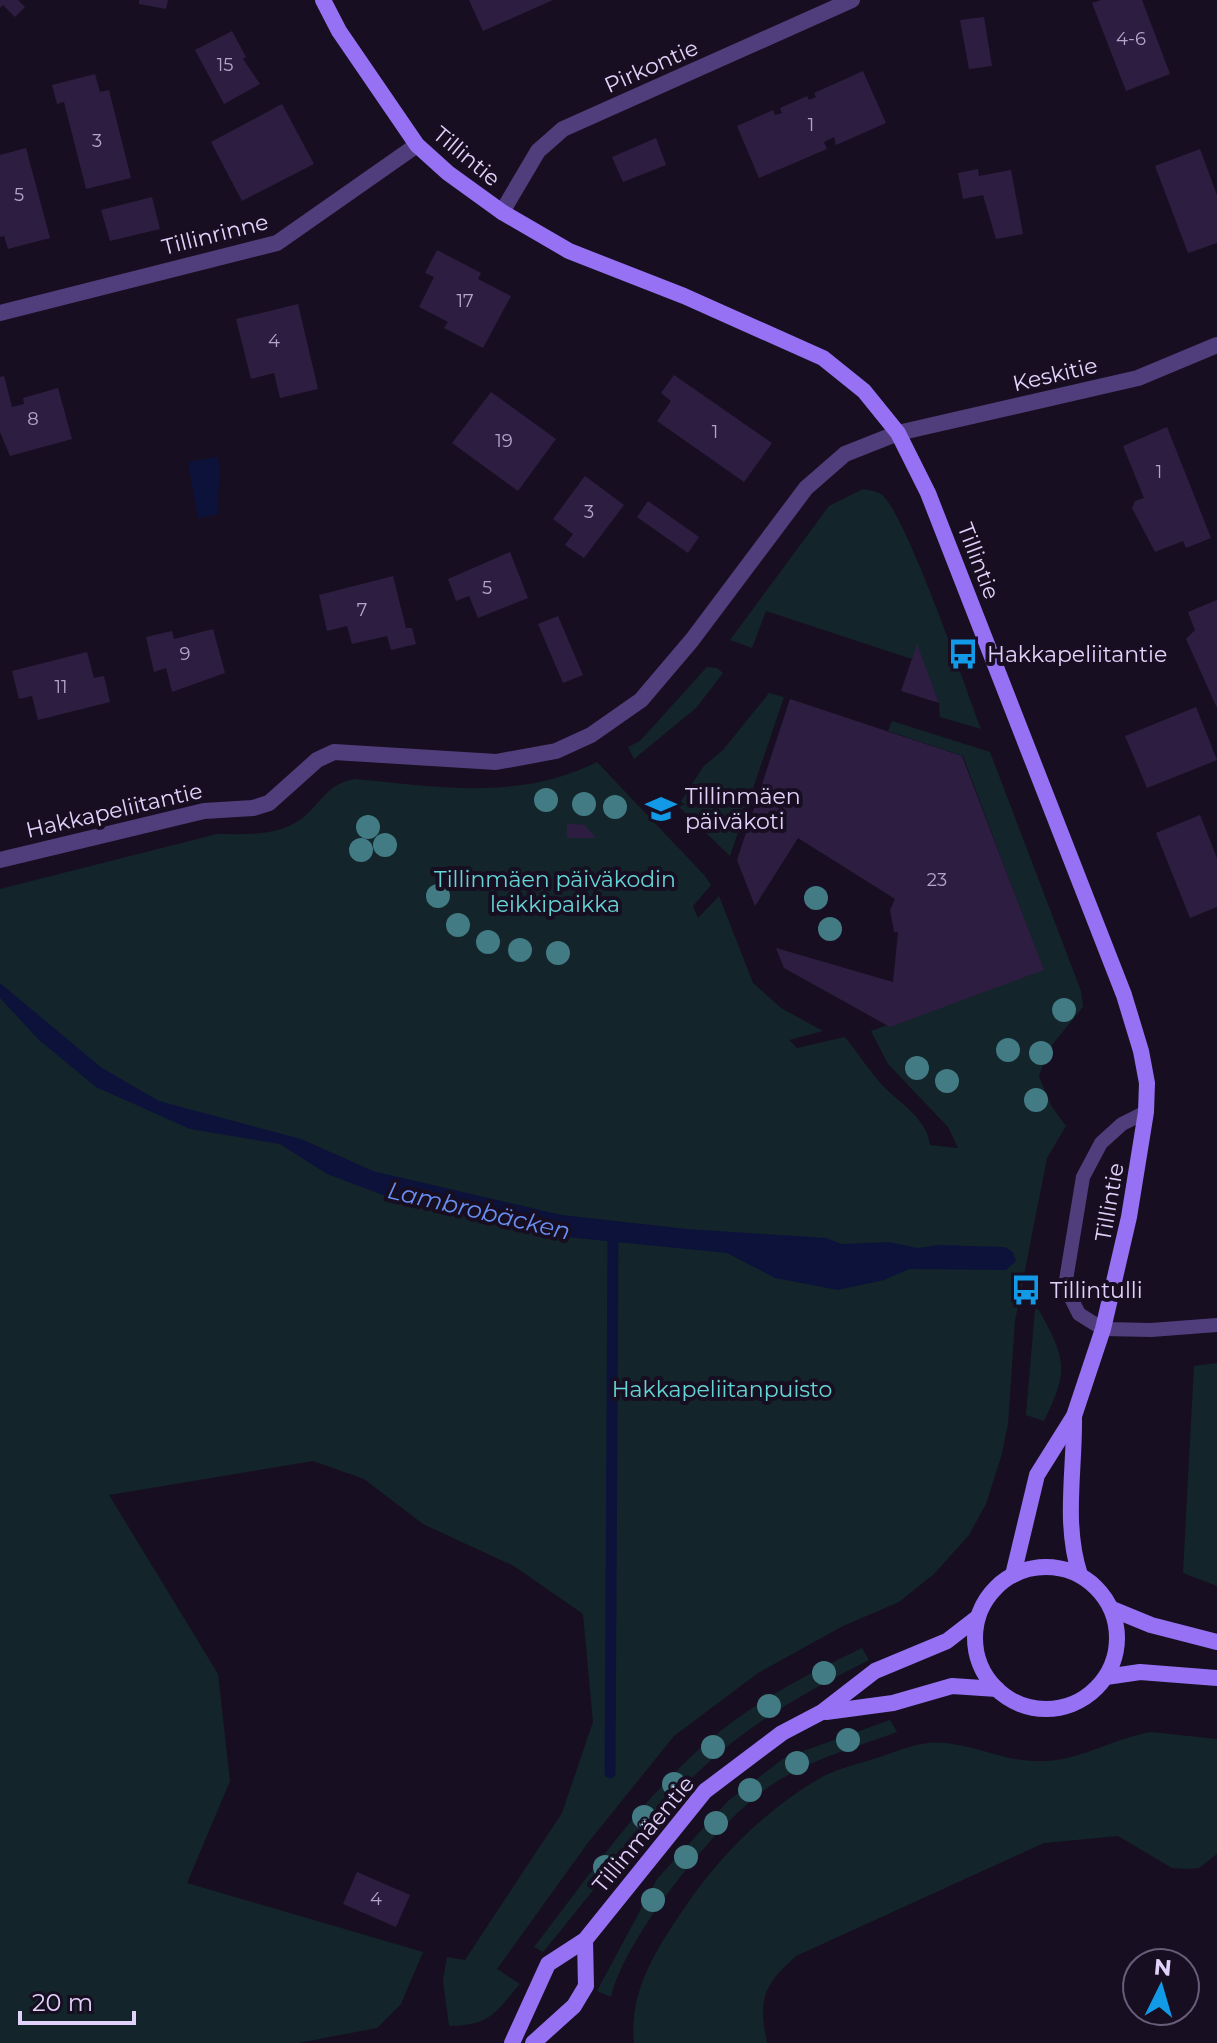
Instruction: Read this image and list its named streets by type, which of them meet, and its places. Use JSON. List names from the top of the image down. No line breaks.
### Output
{"streets":{"street":["Pirkontie","Tillintie","Tillinrinne","Keskitie","Hakkapeliitantie","Tillinmäentie"]},"crossings":[["Pirkontie","Tillintie"],["Tillintie","Tillinrinne"],["Tillintie","Keskitie"],["Tillintie","Hakkapeliitantie"],["Tillintie","Tillinmäentie"],["Keskitie","Hakkapeliitantie"]],"water":["Lambrobäcken"],"parks":["Tillinmäen päiväkodin leikkipaikka","Hakkapeliitanpuisto"],"places":{"bus stop":["Hakkapeliitantie","Tillintulli"],"school or university":["Tillinmäen päiväkoti"]},"house_numbers":["4-6","15","1","3","5","17","4","8","1","19","1","3","5","7","9","11","23","4"],"scale_bar":"20 m","north":"top"}
